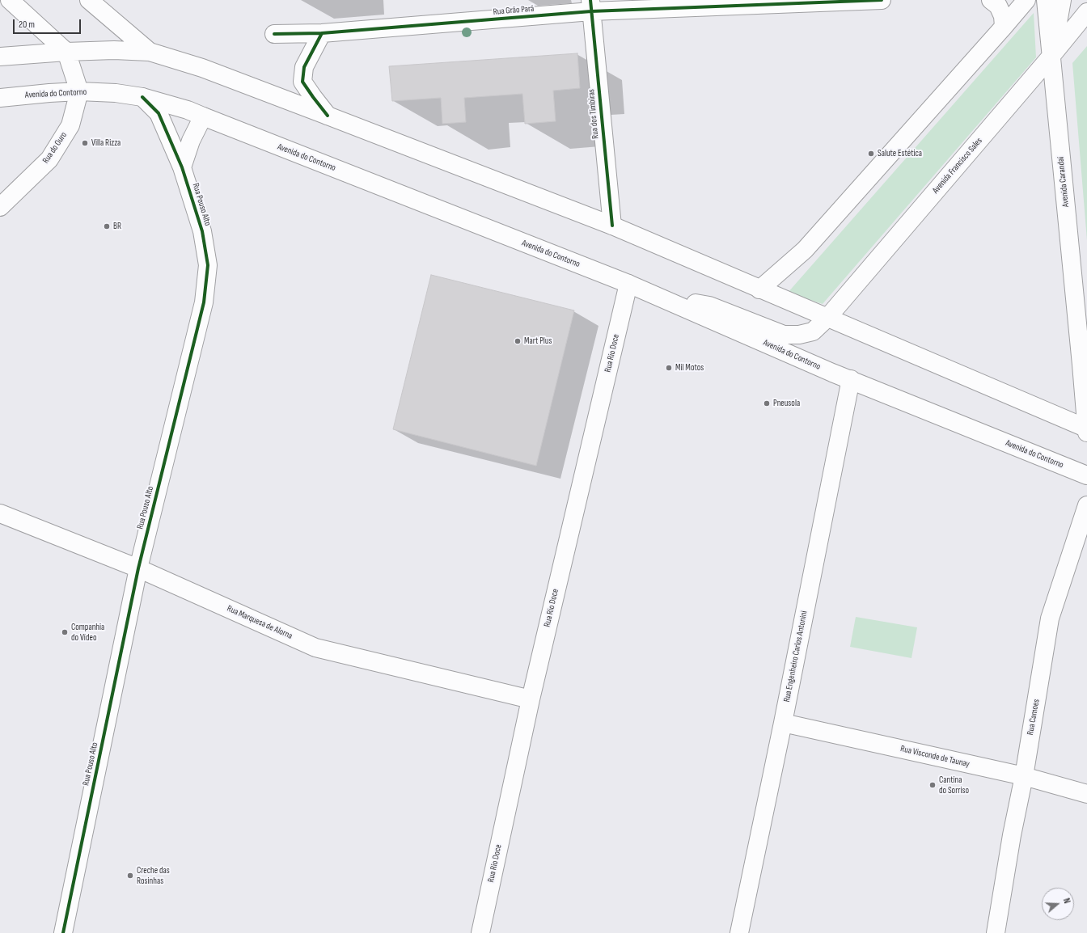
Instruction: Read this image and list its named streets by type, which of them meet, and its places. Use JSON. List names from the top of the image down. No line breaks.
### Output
{"streets":{"street":["Rua Grão Pará","Avenida do Contorno","Rua dos Timbiras","Rua do Ouro","Avenida Francisco Sales","Avenida Carandaí","Rua Pouso Alto","Rua Rio Doce","Rua Marquesa de Alorna","Rua Engenheiro Carlos Antonini","Rua Camoes","Rua Visconde de Taunay"]},"crossings":[["Rua Grão Pará","Rua dos Timbiras"],["Avenida do Contorno","Rua do Ouro"],["Avenida do Contorno","Avenida Francisco Sales"],["Avenida do Contorno","Rua Pouso Alto"],["Avenida do Contorno","Rua Rio Doce"],["Avenida do Contorno","Rua Engenheiro Carlos Antonini"],["Avenida Francisco Sales","Avenida Carandaí"],["Rua Pouso Alto","Rua Marquesa de Alorna"],["Rua Rio Doce","Rua Marquesa de Alorna"],["Rua Engenheiro Carlos Antonini","Rua Visconde de Taunay"],["Rua Camoes","Rua Visconde de Taunay"]],"places":["Villa Rizza","Salute Estética","BR","Mart Plus","Mil Motos","Pneusola","Companhia do Vídeo","Cantina do Sorriso","Creche das Rosinhas"],"scale_bar":"20 m","north":"right"}
